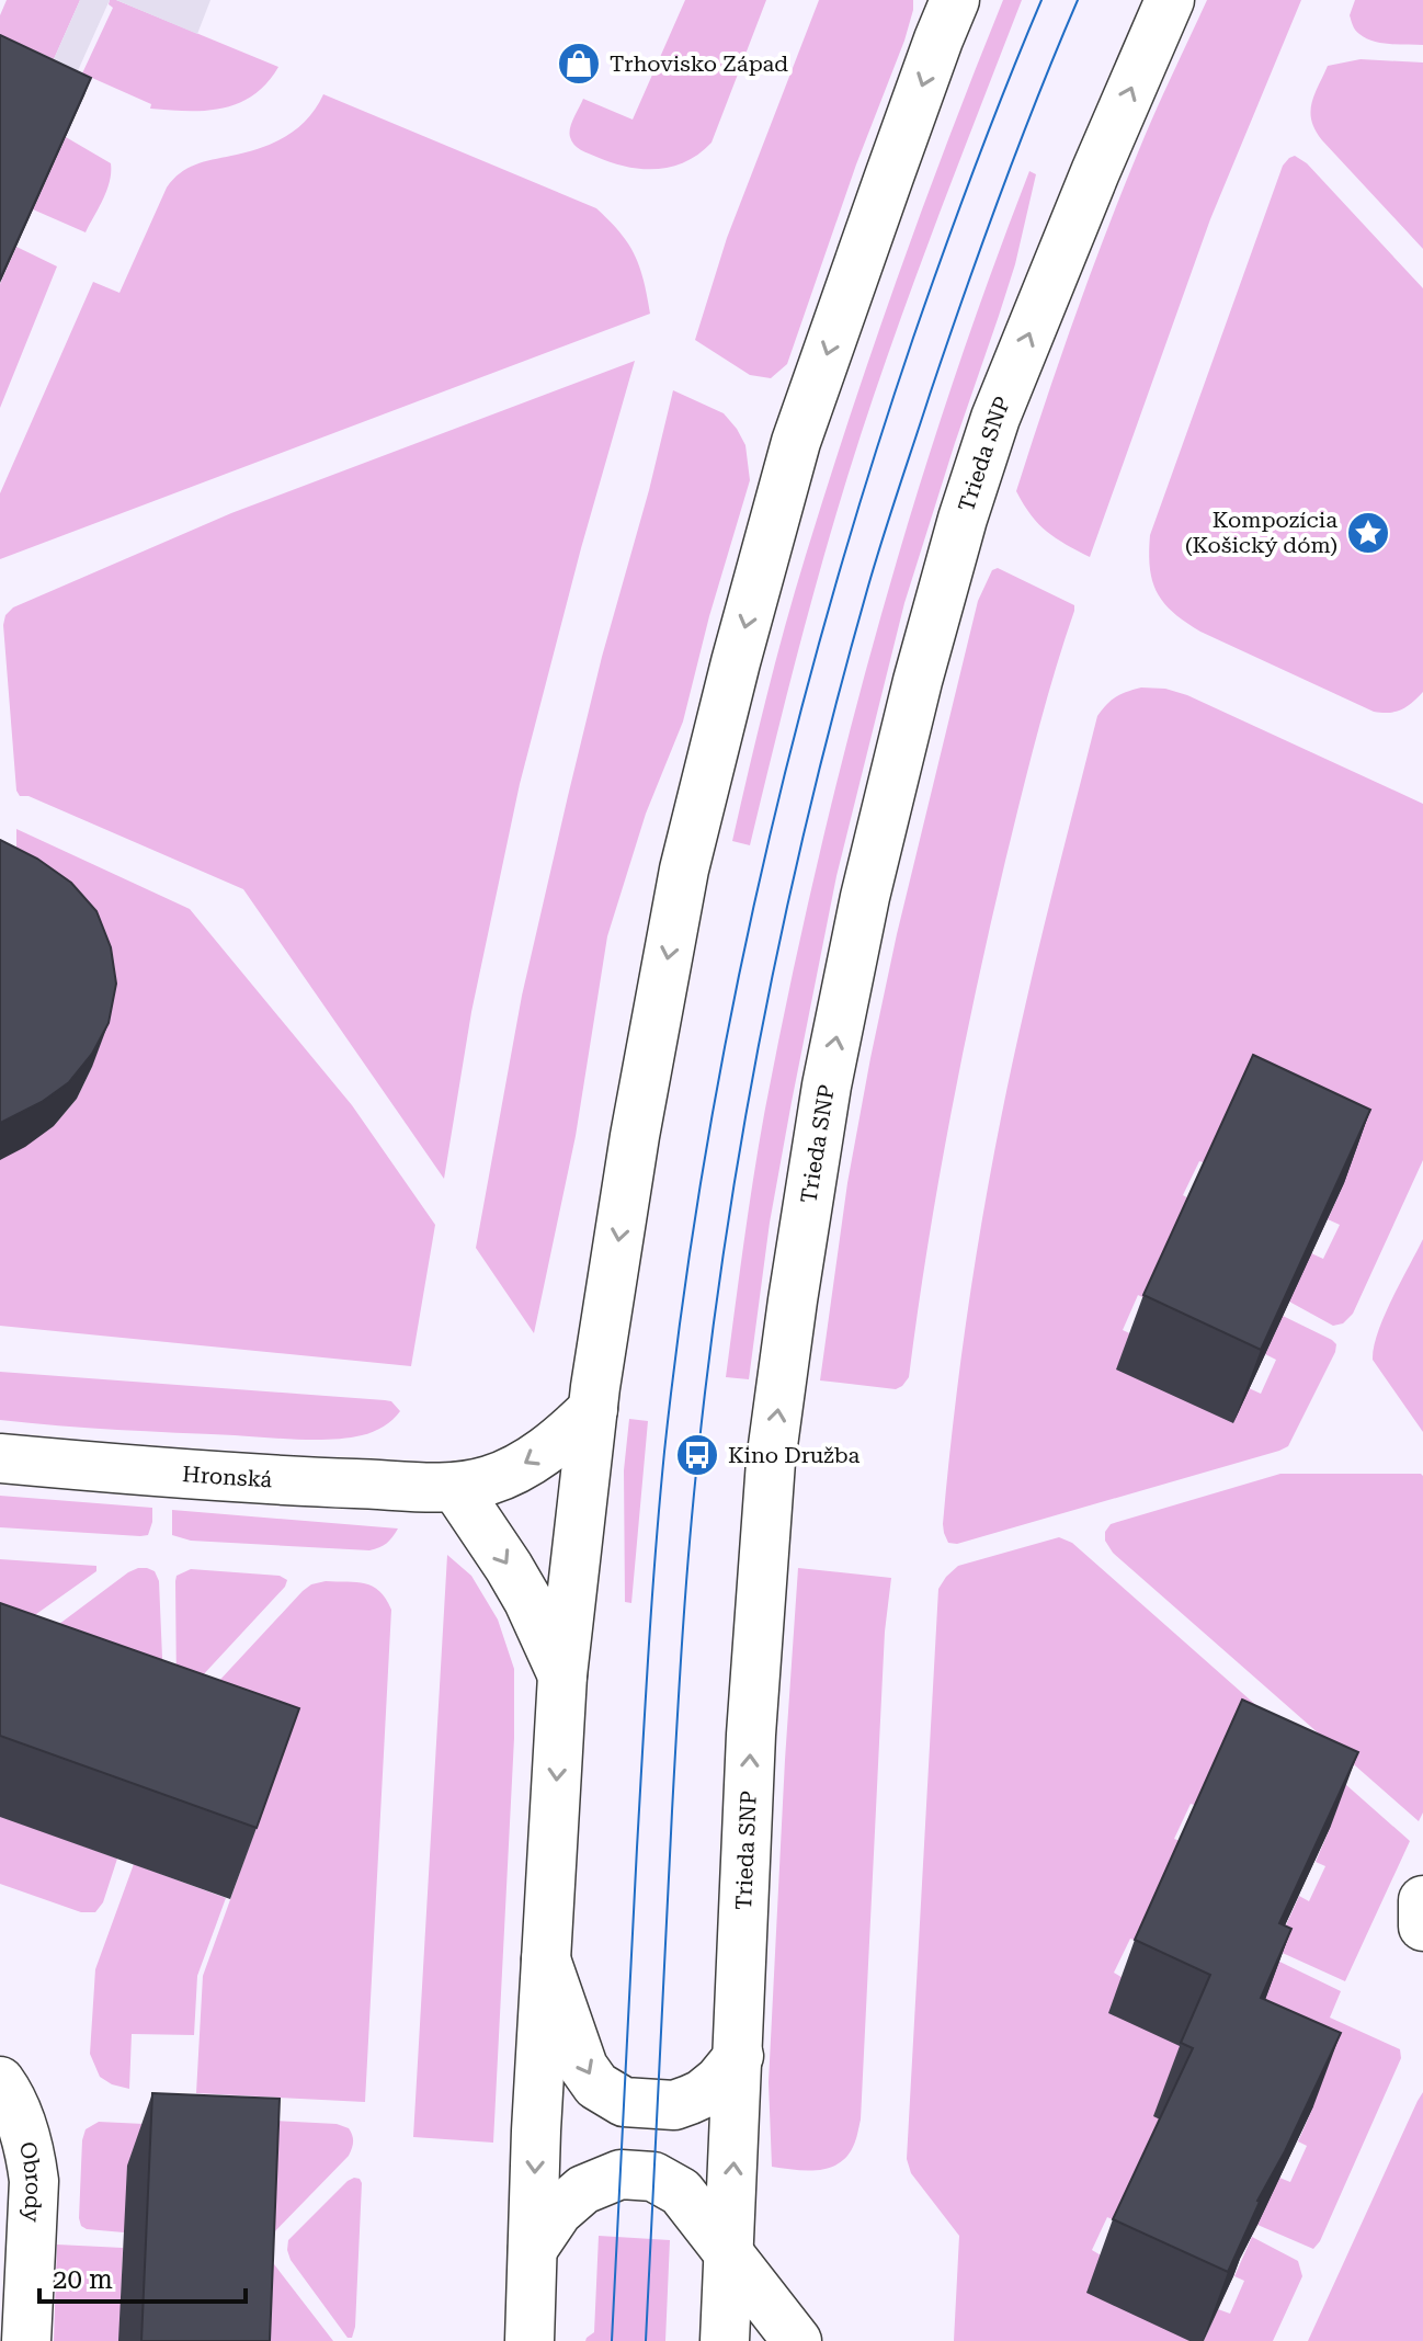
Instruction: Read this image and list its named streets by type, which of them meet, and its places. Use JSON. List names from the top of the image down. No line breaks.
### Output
{"streets":{"street":["Trieda SNP","Hronská","Obrody"]},"places":{"shop":["Trhovisko Západ"],"place":["Kompozícia (Košický dóm)"],"bus stop":["Kino Družba"]},"scale_bar":"20 m"}
